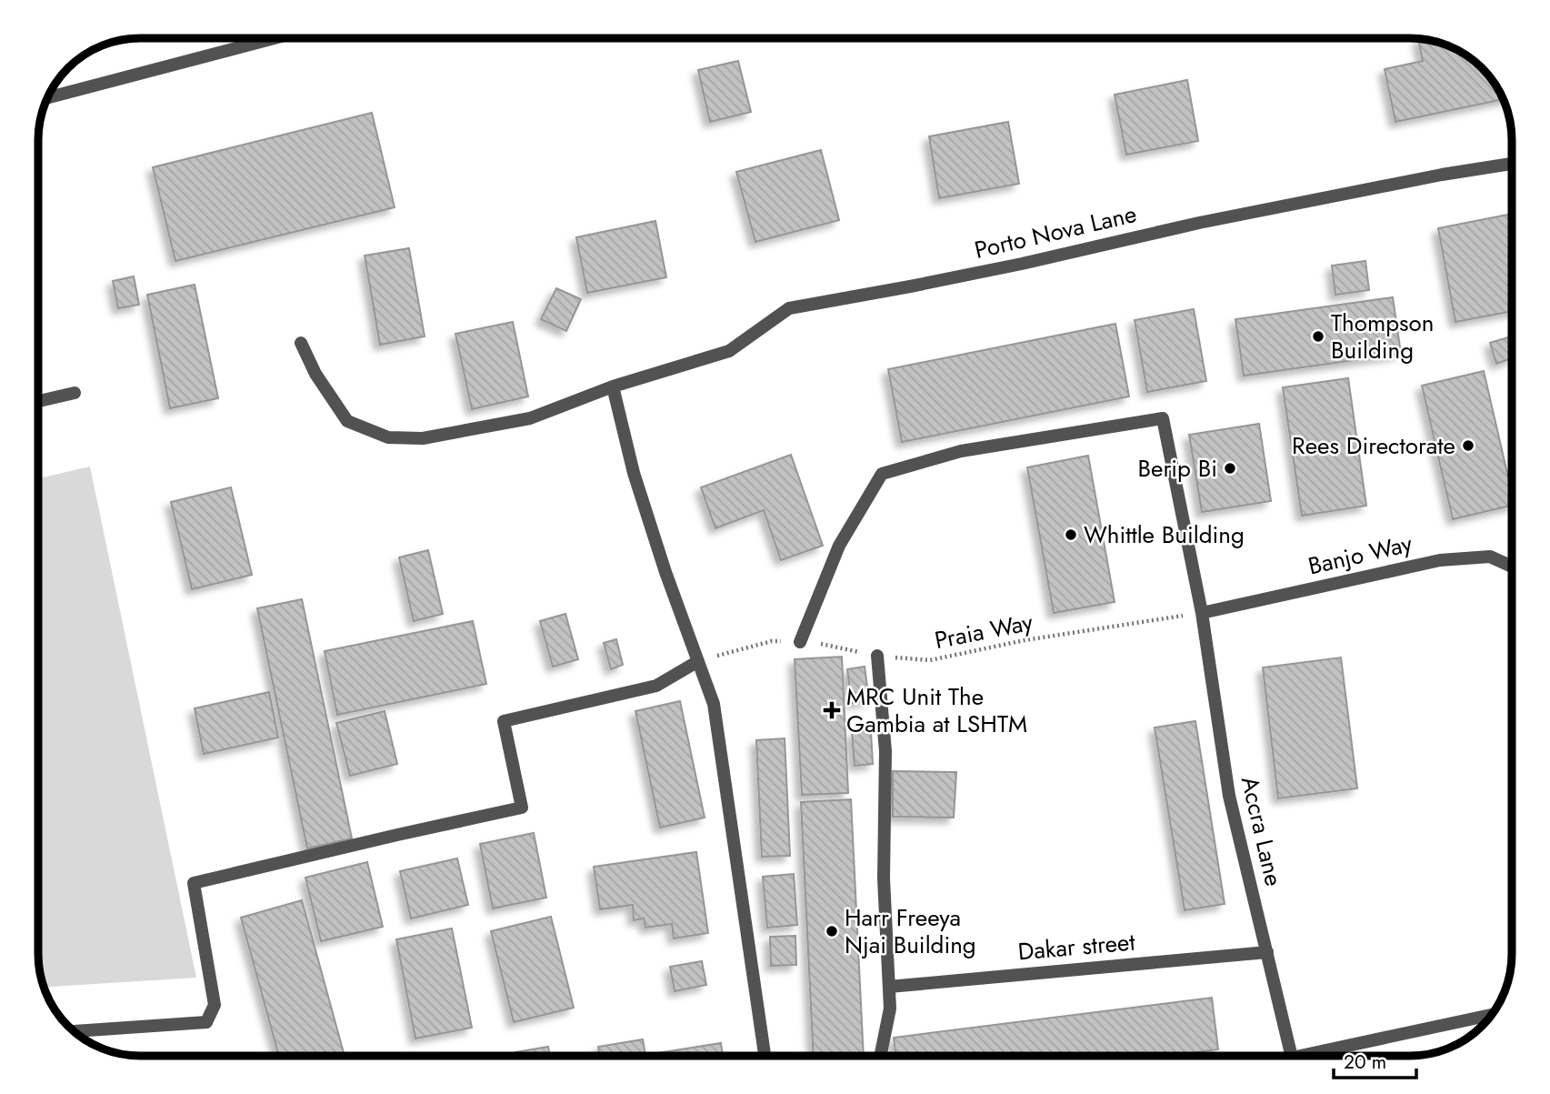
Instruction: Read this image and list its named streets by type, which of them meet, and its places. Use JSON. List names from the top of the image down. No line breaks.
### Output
{"streets":{"street":["Porto Nova Lane","Banjo Way","Accra Lane","Dakar street"],"path":["Praia Way"]},"crossings":[["Banjo Way","Praia Way"],["Banjo Way","Accra Lane"],["Praia Way","Accra Lane"],["Accra Lane","Dakar street"]],"places":{"other":["Thompson Building","Rees Directorate","Berip Bi","Whittle Building","Harr Freeya Njai Building"],"health":["MRC Unit The Gambia at LSHTM"]},"scale_bar":"20 m"}
